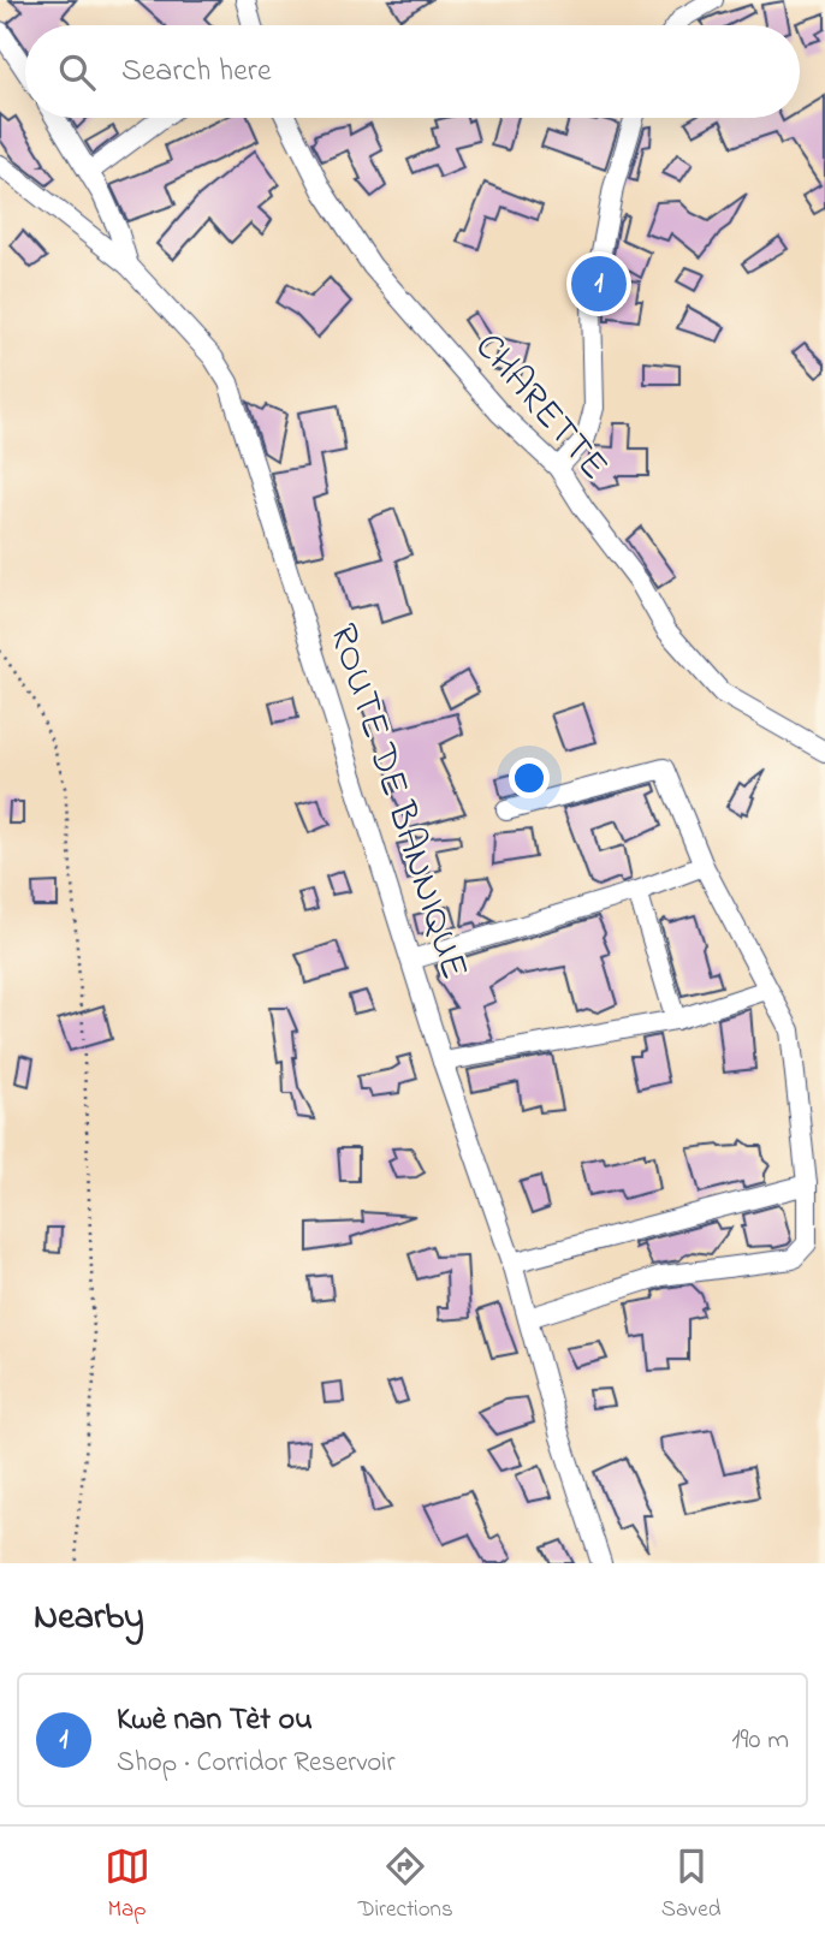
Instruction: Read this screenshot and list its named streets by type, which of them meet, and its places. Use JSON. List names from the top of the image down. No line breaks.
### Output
{"streets":{"street":["CHARETTE","ROUTE DE BANNIQUE"]},"page":{"search":"Search here","pins":"1","heading":"Nearby","list":[{"mark":"1","name":"Kwè nan Tèt ou","note":"Shop · Corridor Reservoir","value":"190 m"}],"nav":["Map","Directions","Saved"]}}
